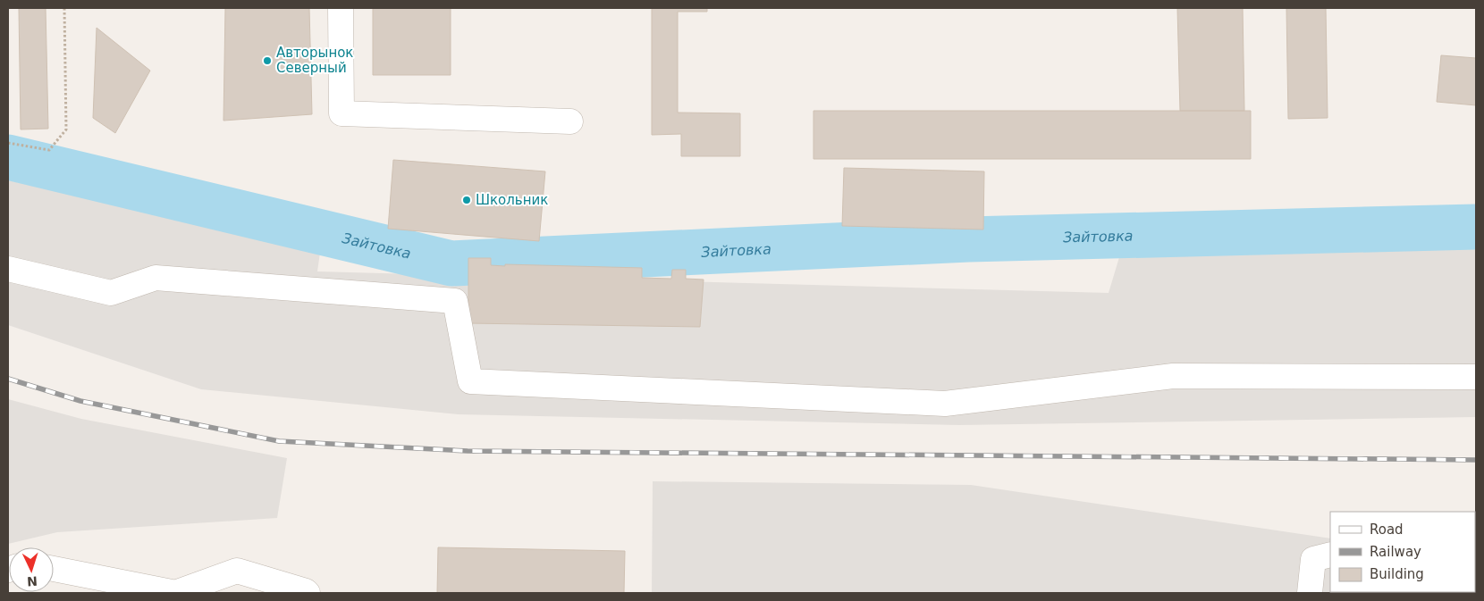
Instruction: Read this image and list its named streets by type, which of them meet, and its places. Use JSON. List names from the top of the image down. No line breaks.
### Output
{"water":["Зайтовка"],"places":["Авторынок Северный","Школьник"],"legend":["Road","Railway","Building"],"north":"bottom"}
